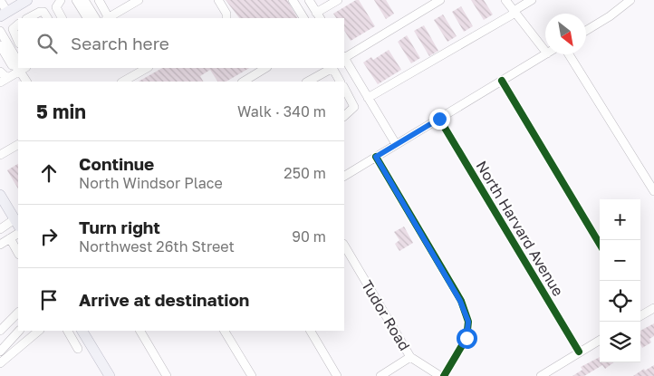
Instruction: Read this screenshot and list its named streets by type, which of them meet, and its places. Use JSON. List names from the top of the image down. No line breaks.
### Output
{"streets":{"street":["North Harvard Avenue","Tudor Road"]},"north":"bottom right","page":{"search":"Search here","heading":["5 min","Walk · 340 m"],"list":[["Continue","North Windsor Place","250 m"],["Turn right","Northwest 26th Street","90 m"],"Arrive at destination"],"map_buttons":["+","−"]}}
